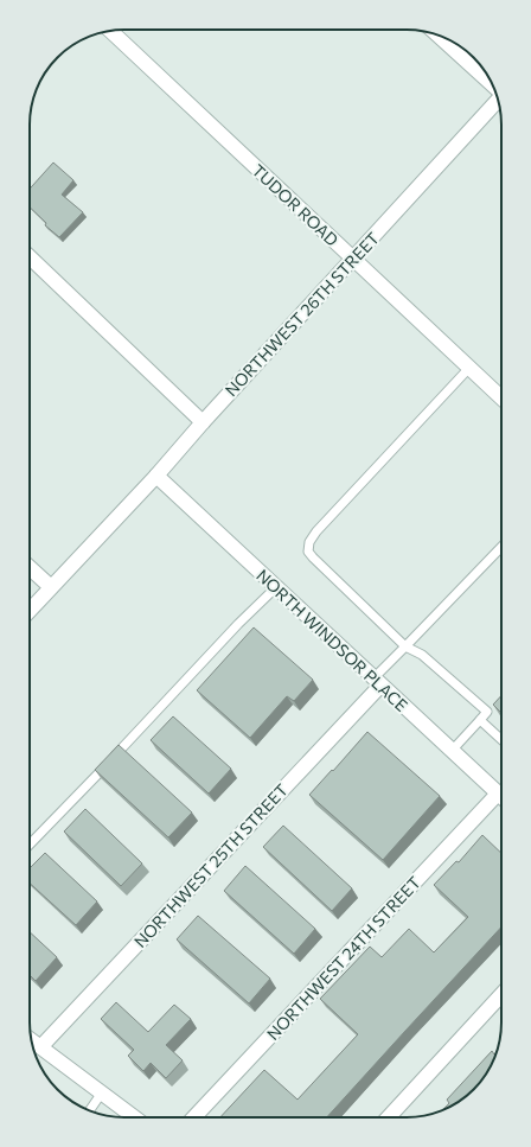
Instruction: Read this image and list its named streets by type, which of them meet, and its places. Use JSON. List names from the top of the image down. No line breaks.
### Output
{"streets":{"street":["TUDOR ROAD","NORTHWEST 26TH STREET","NORTH WINDSOR PLACE","NORTHWEST 25TH STREET","NORTHWEST 24TH STREET"]},"crossings":[["TUDOR ROAD","NORTHWEST 26TH STREET"],["NORTHWEST 26TH STREET","NORTH WINDSOR PLACE"],["NORTH WINDSOR PLACE","NORTHWEST 25TH STREET"]]}
